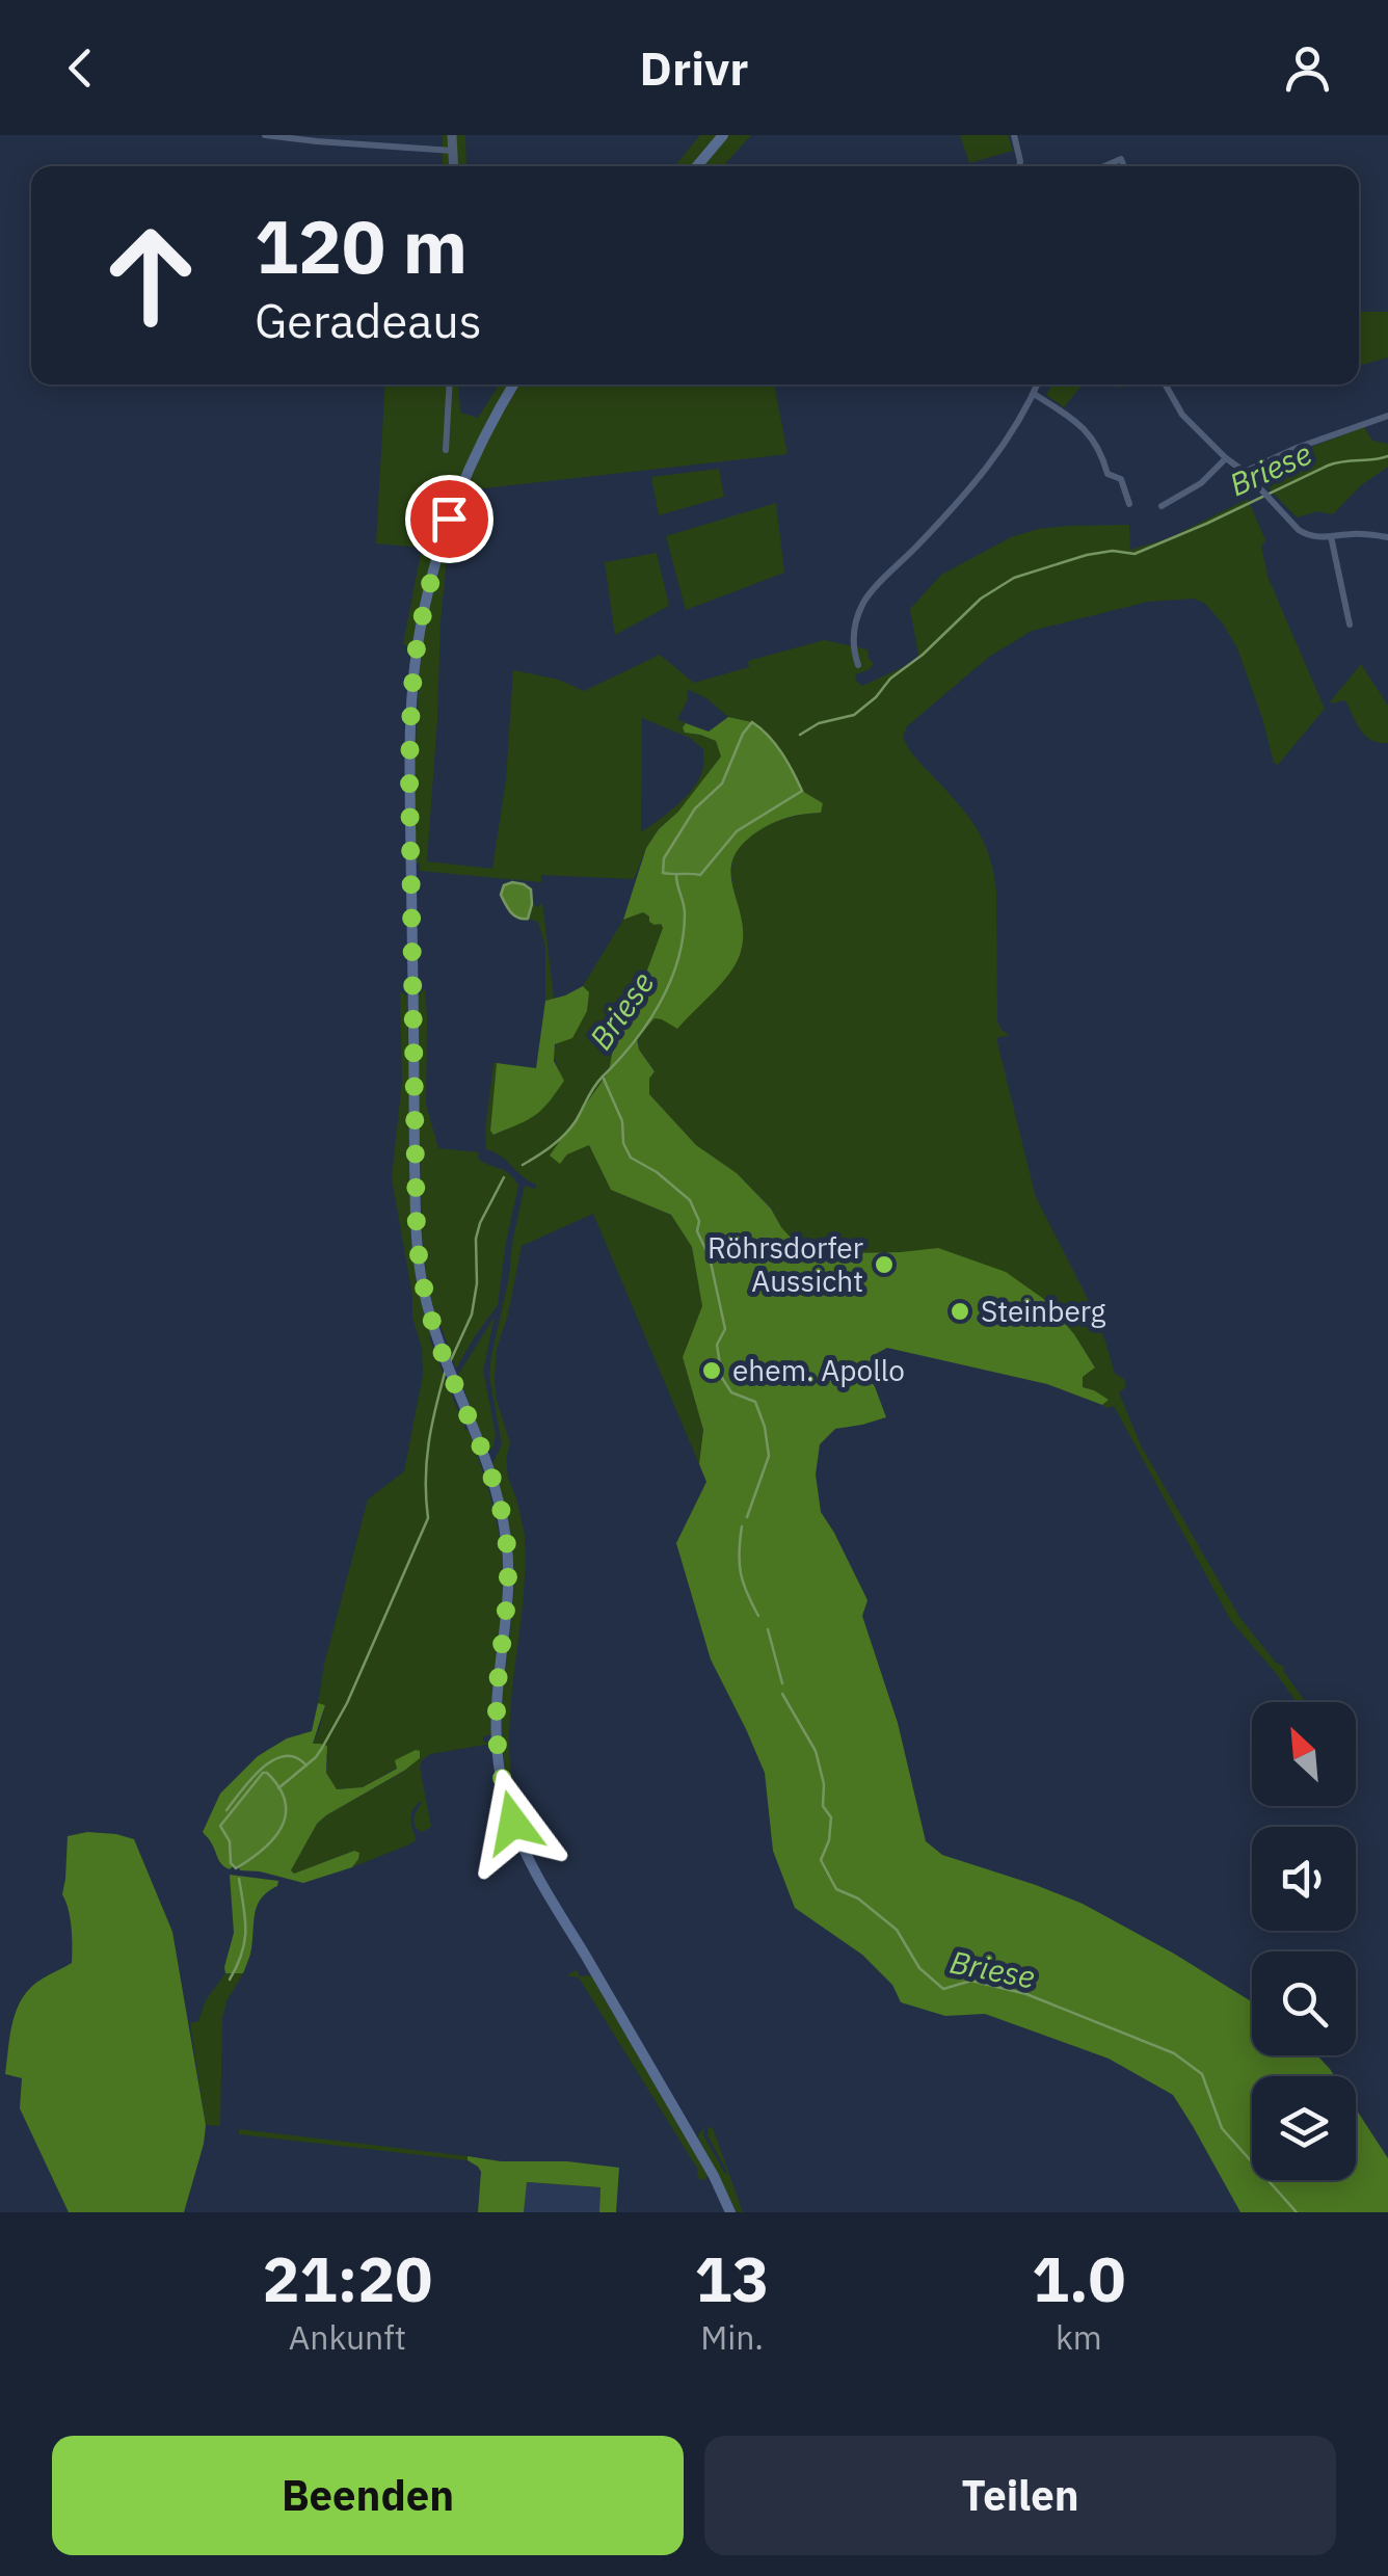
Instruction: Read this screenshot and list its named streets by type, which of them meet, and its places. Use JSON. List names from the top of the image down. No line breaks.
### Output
{"water":["Briese"],"places":["Röhrsdorfer Aussicht","Steinberg","ehem. Apollo"],"north":"top left","page":{"header":"Drivr","turn":["120 m","Geradeaus"],"eta":["21:20","Ankunft","13","Min.","1.0","km"],"buttons":["Beenden","Teilen"]}}
